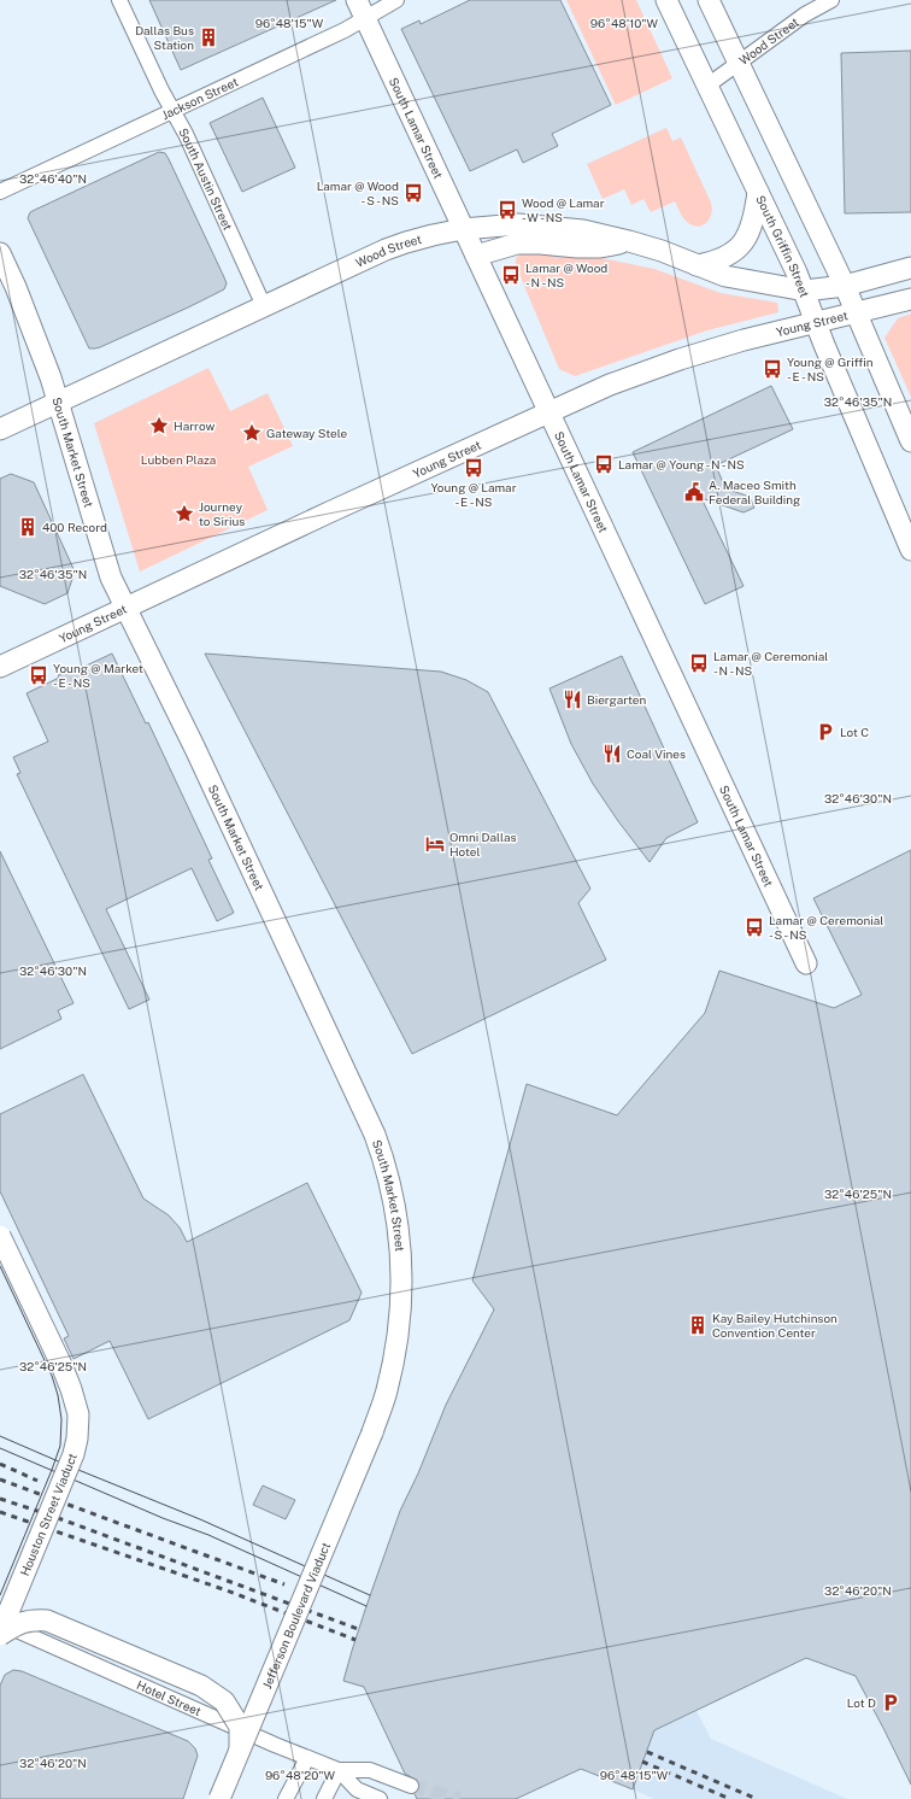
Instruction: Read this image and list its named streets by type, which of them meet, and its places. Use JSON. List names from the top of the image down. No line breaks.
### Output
{"streets":{"main road":["Wood Street","South Lamar Street","South Griffin Street","Young Street","South Market Street","Houston Street Viaduct","Jefferson Boulevard Viaduct"],"street":["Jackson Street","South Austin Street","Hotel Street"]},"crossings":[["Wood Street","South Lamar Street"],["Wood Street","South Austin Street"],["Wood Street","South Griffin Street"],["Wood Street","South Market Street"],["Jackson Street","South Lamar Street"],["Jackson Street","South Austin Street"],["South Lamar Street","Young Street"],["South Griffin Street","Young Street"],["Young Street","South Market Street"],["South Market Street","Jefferson Boulevard Viaduct"]],"parks":["Lubben Plaza"],"places":{"building":["Dallas Bus Station","400 Record","Kay Bailey Hutchinson Convention Center"],"bus stop":["Lamar @ Wood - S - NS","Wood @ Lamar - W - NS","Lamar @ Wood - N - NS","Young @ Griffin - E - NS","Lamar @ Young - N - NS","Young @ Lamar - E - NS","Lamar @ Ceremonial - N - NS","Young @ Market - E - NS","Lamar @ Ceremonial - S - NS"],"place":["Harrow","Gateway Stele","Journey to Sirius"],"public building":["A. Maceo Smith Federal Building"],"restaurant":["Biergarten","Coal Vines"],"parking":["Lot C","Lot D"],"hotel":["Omni Dallas Hotel"]},"coordinates":["96°48'15\"W","96°48'10\"W","32°46'40\"N","32°46'35\"N","32°46'30\"N","32°46'25\"N","32°46'20\"N","96°48'20\"W"]}
